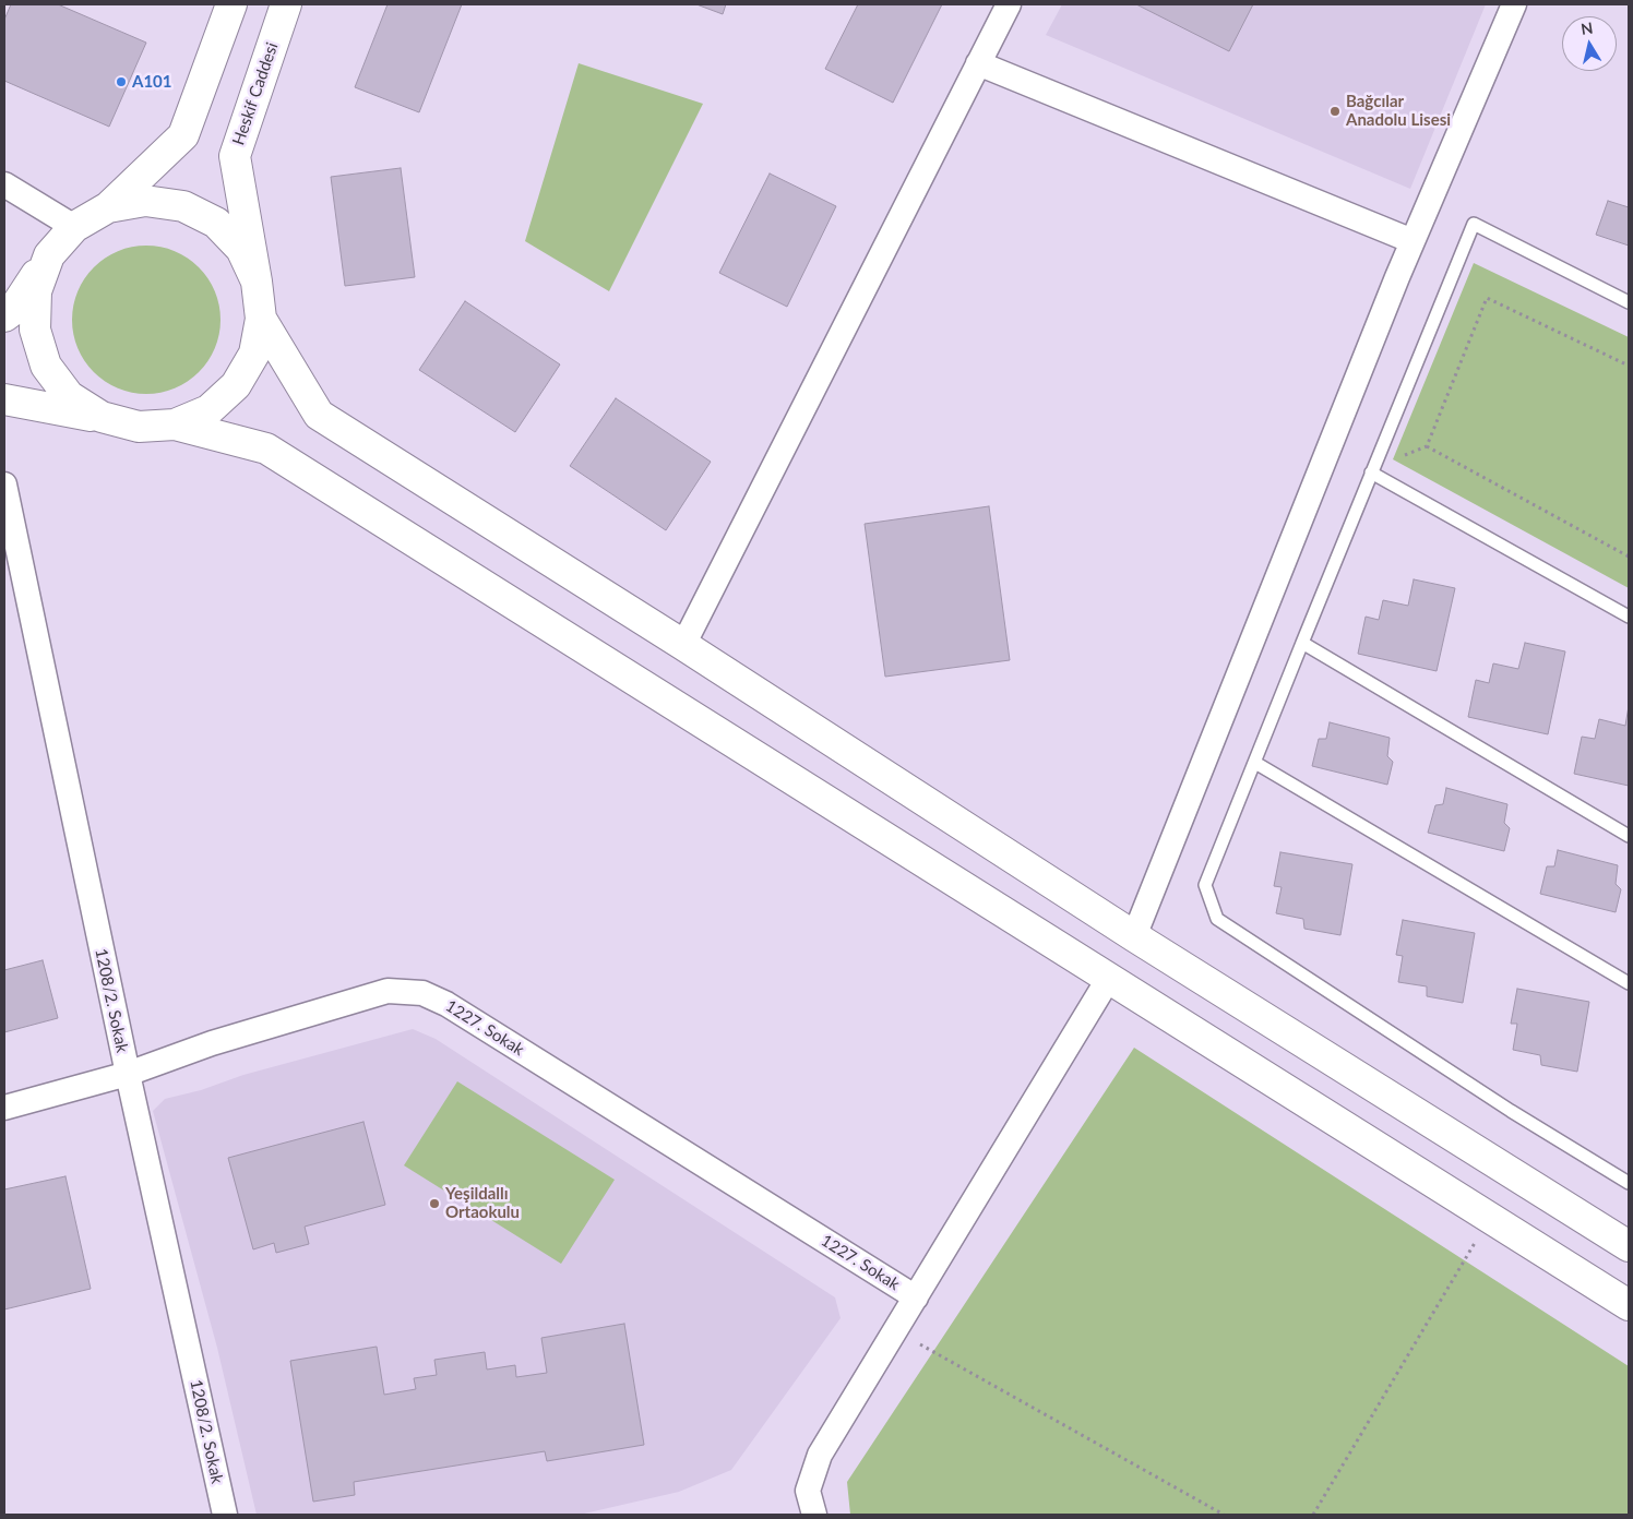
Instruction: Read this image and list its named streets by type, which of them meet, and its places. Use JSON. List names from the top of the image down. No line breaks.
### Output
{"streets":{"main road":["Heskif Caddesi"],"street":["1208/2. Sokak","1227. Sokak"]},"crossings":[["1208/2. Sokak","1227. Sokak"]],"places":["A101","Bağcılar Anadolu Lisesi","Yeşildallı Ortaokulu"],"north":"top"}
